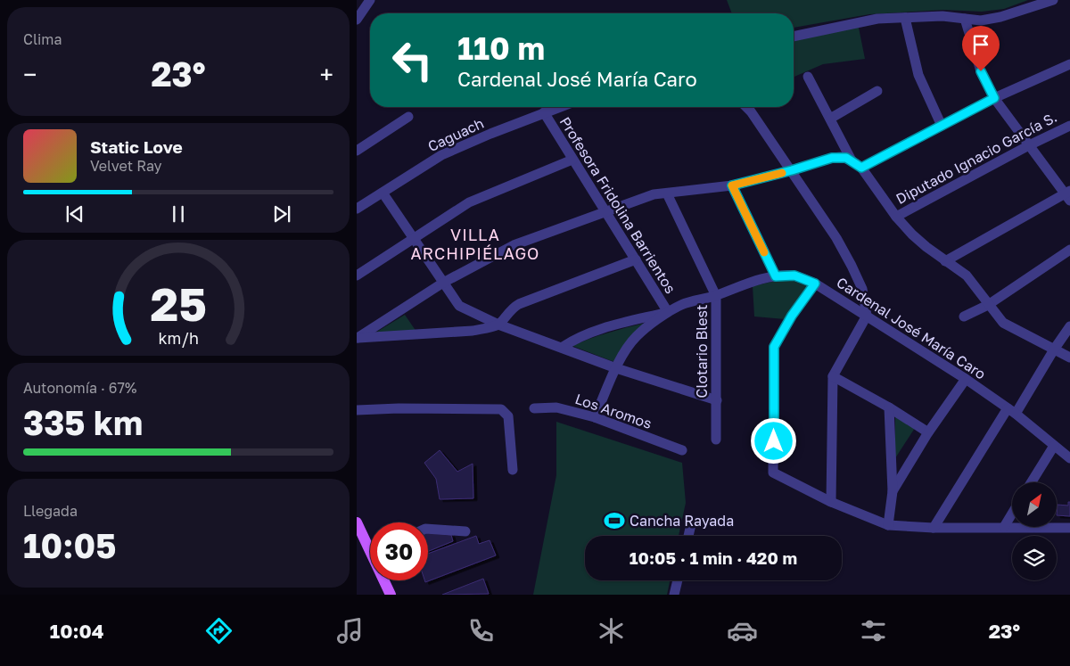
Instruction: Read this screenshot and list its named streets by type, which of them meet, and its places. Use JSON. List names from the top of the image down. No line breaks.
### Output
{"streets":{"street":["Caguach","Diputado Ignacio García S.","Profesora Fridolina Barrientos","Cardenal José María Caro","Clotario Blest","Los Aromos"]},"crossings":[["Caguach","Profesora Fridolina Barrientos"],["Profesora Fridolina Barrientos","Cardenal José María Caro"],["Cardenal José María Caro","Clotario Blest"],["Cardenal José María Caro","Los Aromos"]],"districts":["VILLA ARCHIPIÉLAGO"],"places":{"sports":["Cancha Rayada"]},"north":"top right","page":{"tile":["Clima",["Autonomía · 67%","335 km"],["Llegada","10:05"]],"turn":["110 m","Cardenal José María Caro"],"heat":["−","23°","+"],"song":["Static Love","Velvet Ray"],"limit":"30","trip":"10:05 · 1 min · 420 m","tabs":["10:04","23°"],"gauge":["25","km/h"]}}
